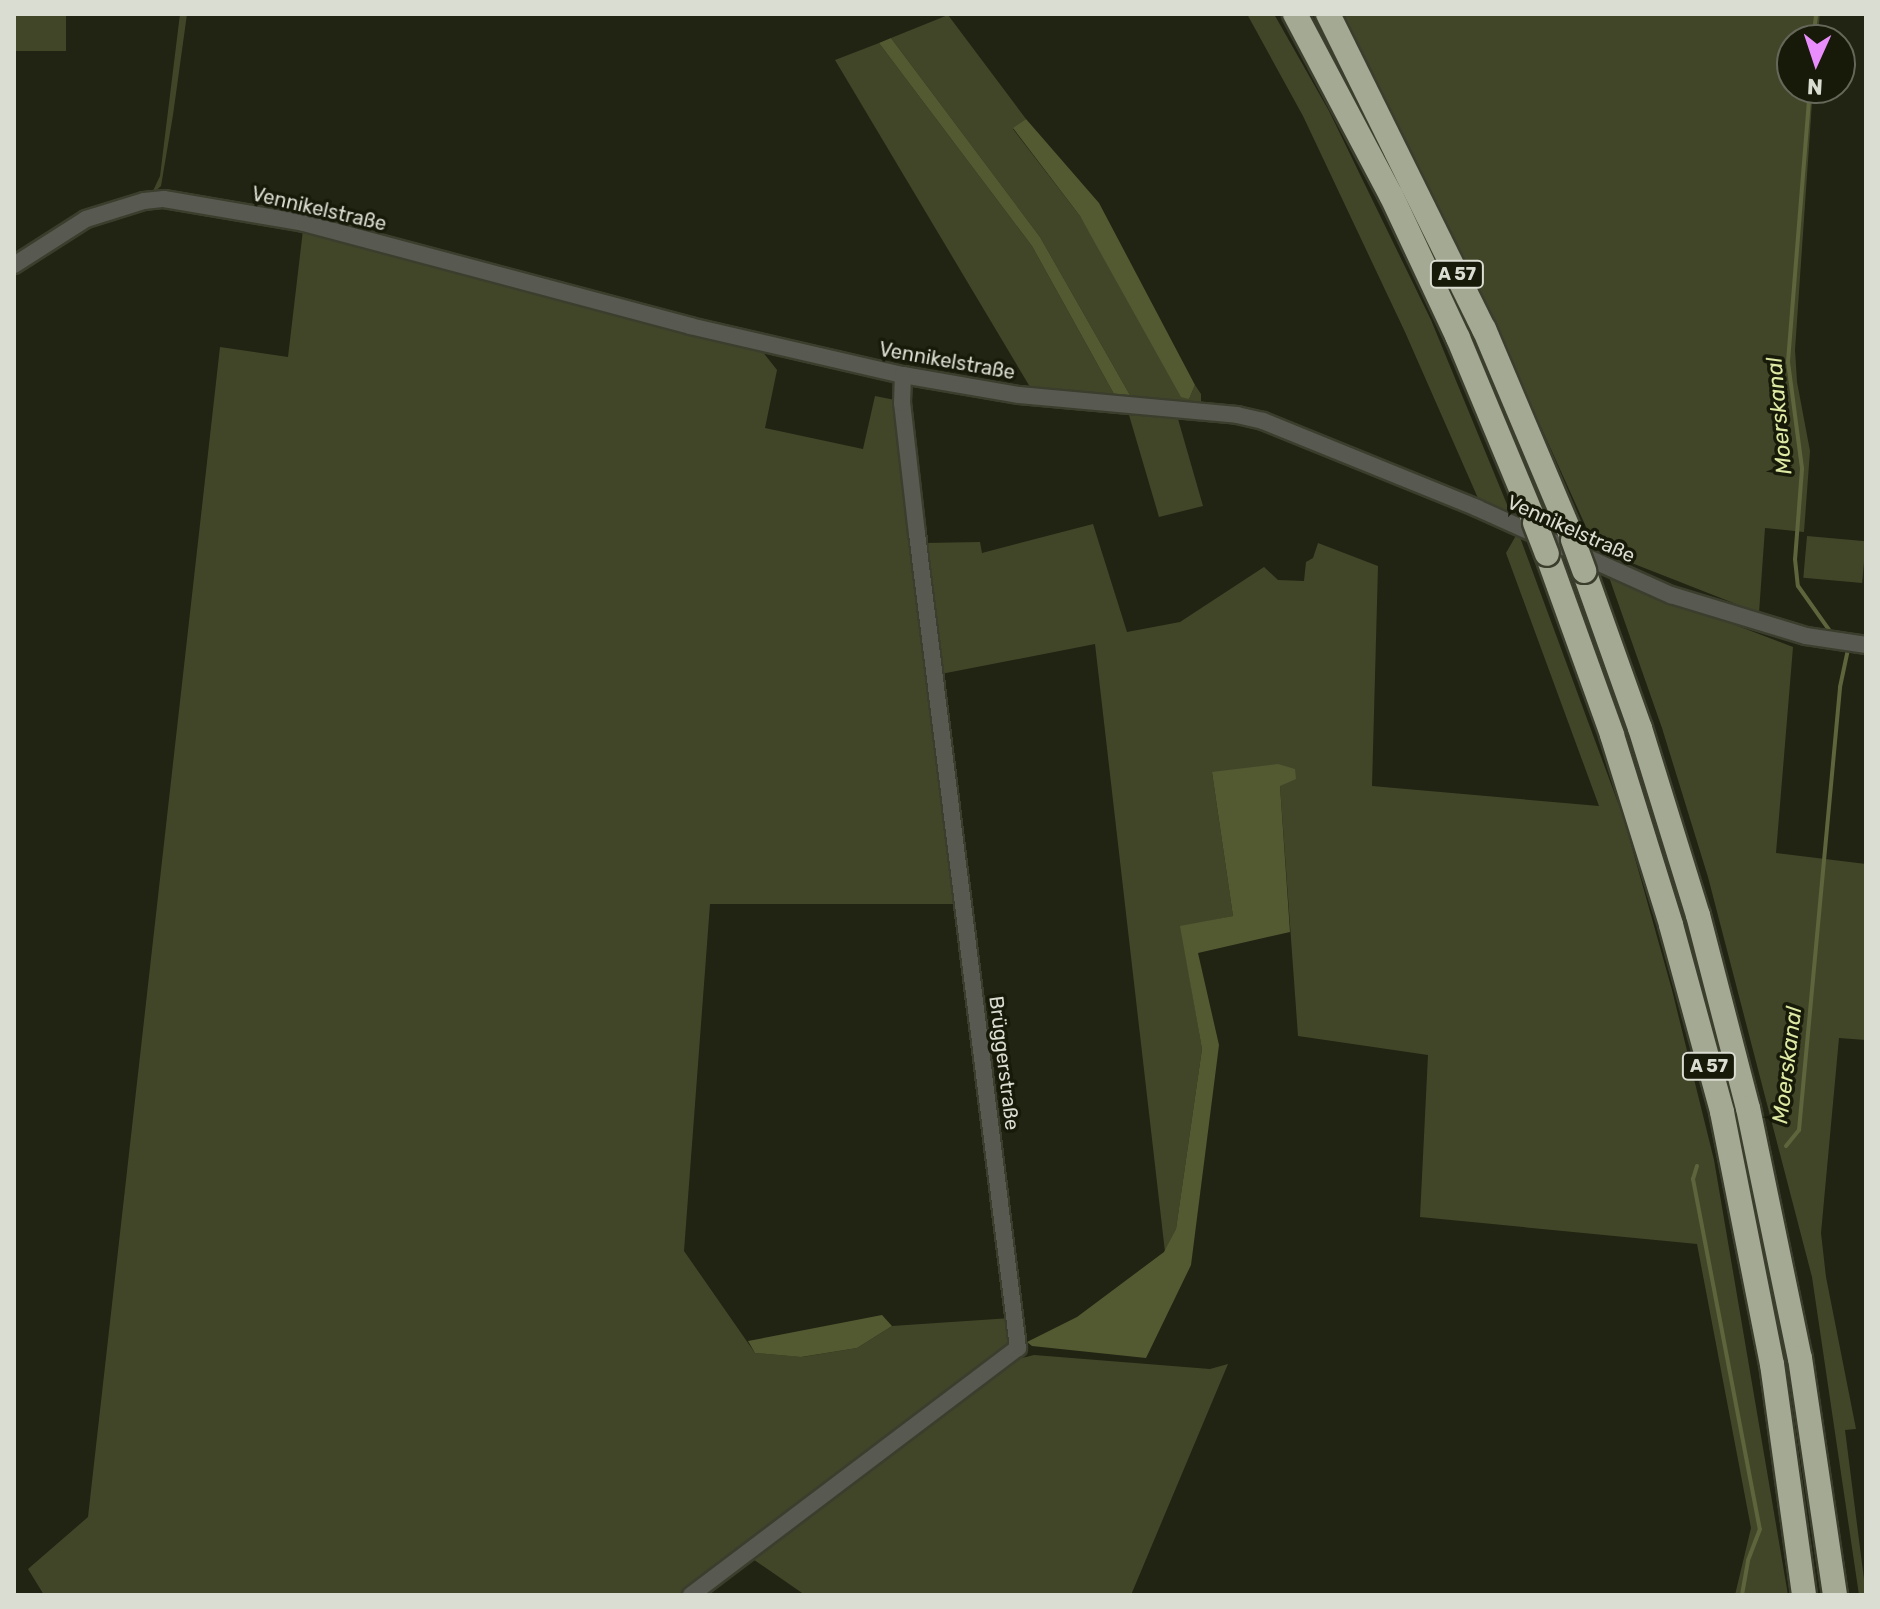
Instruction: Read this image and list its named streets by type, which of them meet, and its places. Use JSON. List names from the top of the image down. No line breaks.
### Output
{"streets":{"highway":["A 57"],"street":["Vennikelstraße","Brüggerstraße"]},"crossings":[["Vennikelstraße","Brüggerstraße"]],"water":["Moerskanal"],"north":"bottom"}
